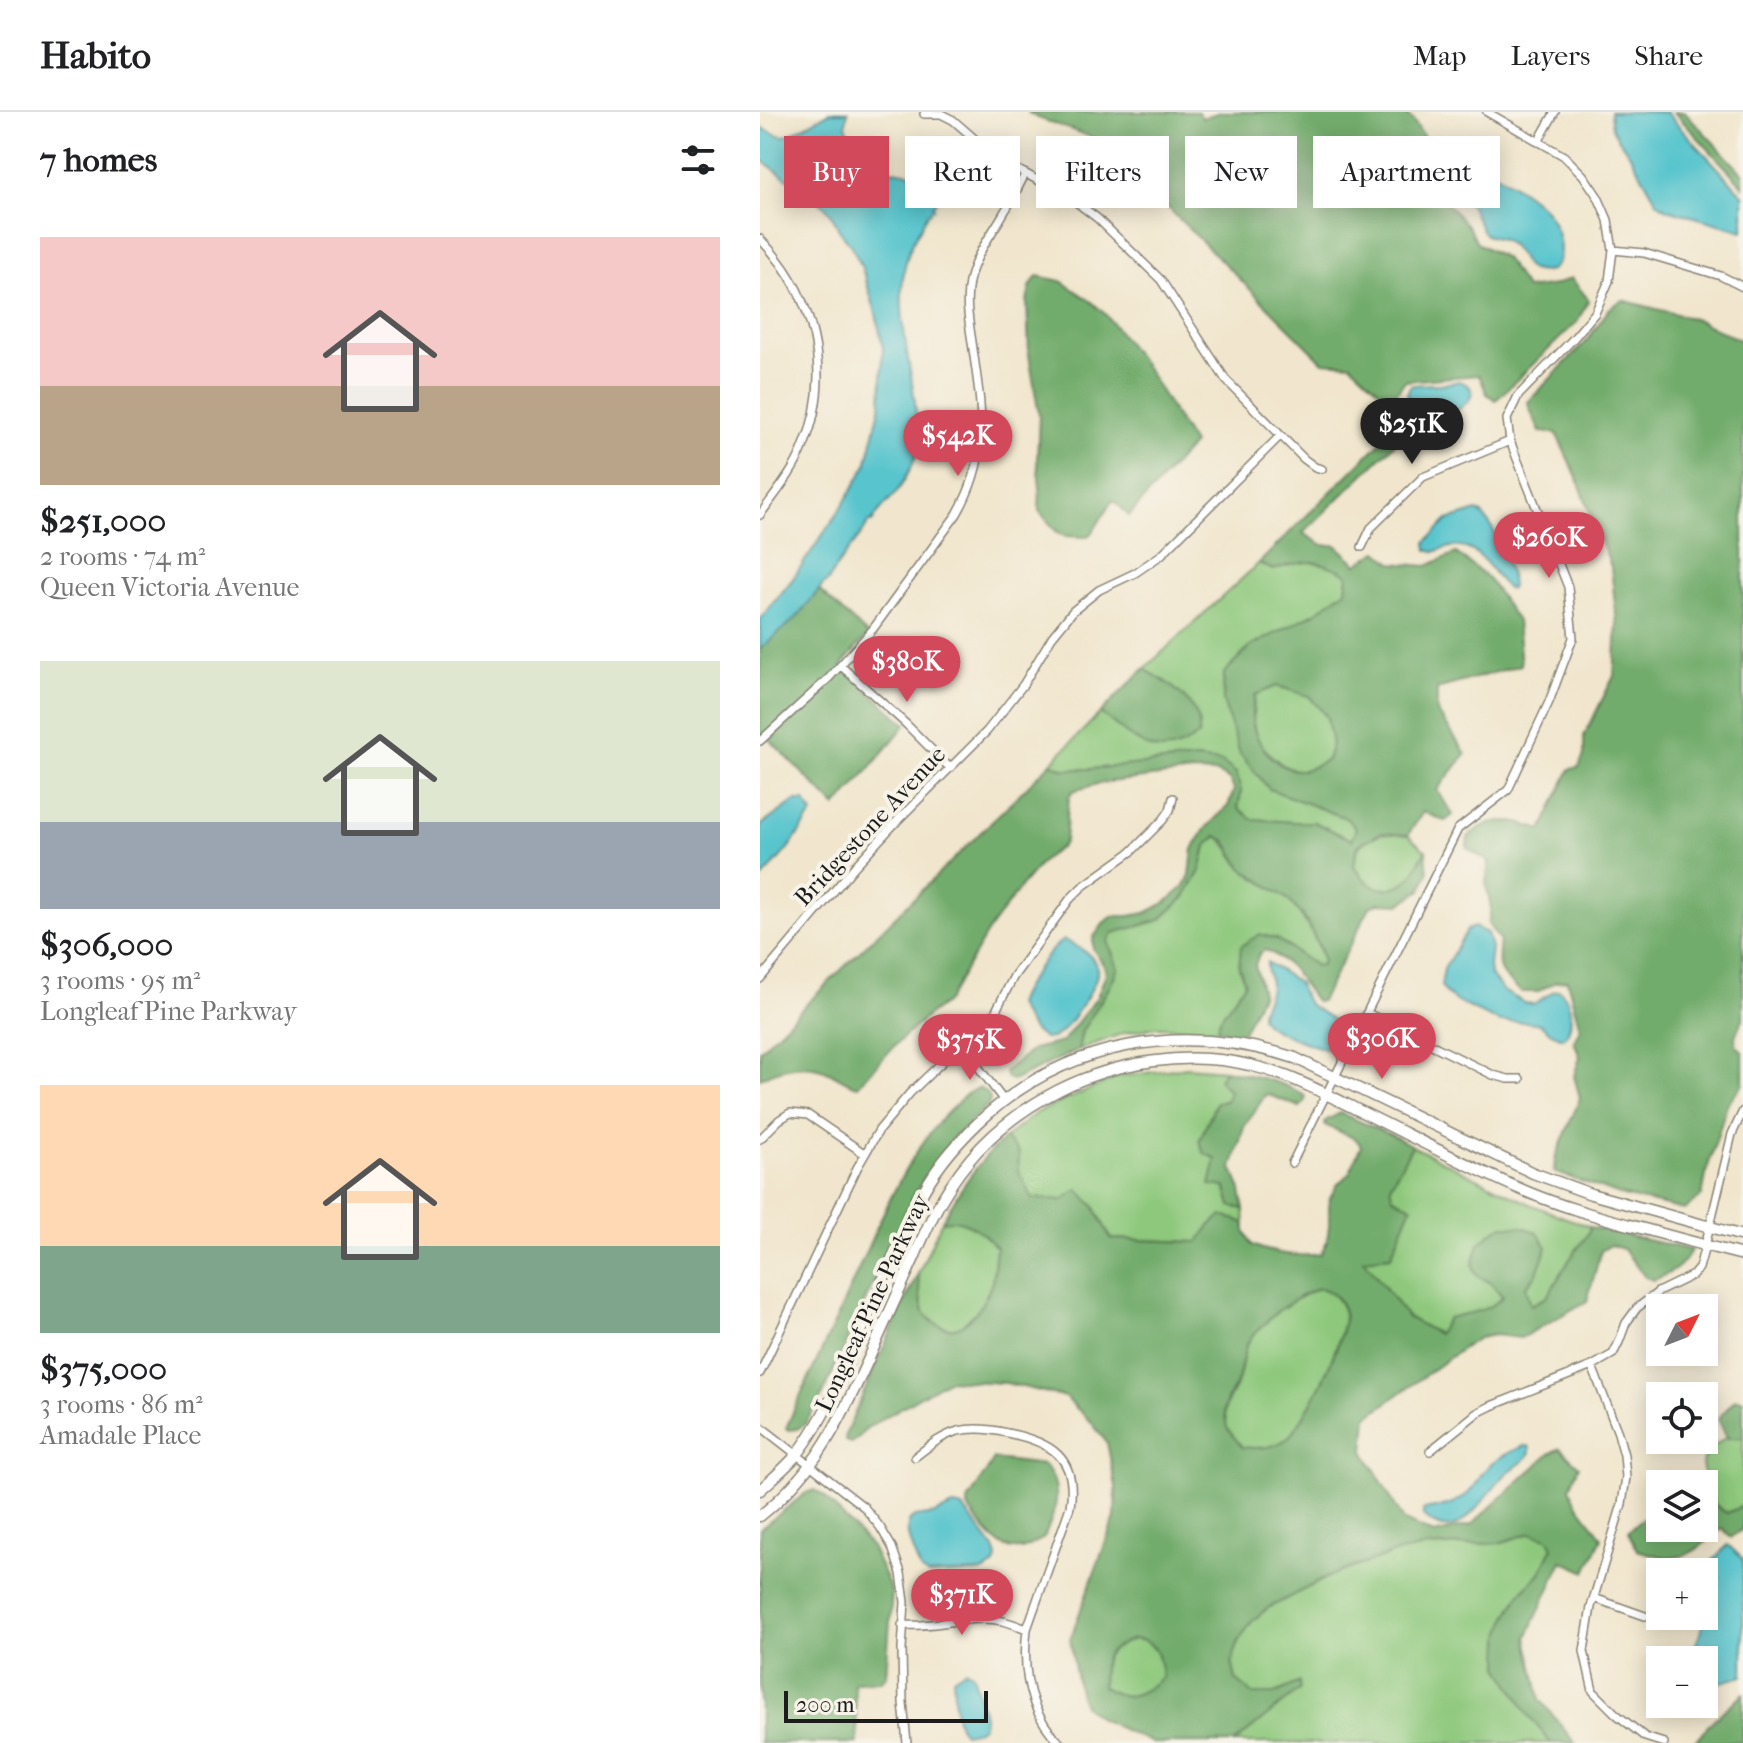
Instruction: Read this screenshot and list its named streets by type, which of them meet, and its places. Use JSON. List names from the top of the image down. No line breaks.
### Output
{"streets":{"main road":["Longleaf Pine Parkway"],"street":["Bridgestone Avenue"]},"scale_bar":"200 m","north":"top right","page":{"header":"Habito","nav":["Map","Layers","Share"],"heading":"7 homes","chip":["Buy","Rent","Filters","New","Apartment"],"list":[{"name":"$251,000","note":"2 rooms · 74 m² · Queen Victoria Avenue"},{"name":"$306,000","note":"3 rooms · 95 m² · Longleaf Pine Parkway"},{"name":"$375,000","note":"3 rooms · 86 m² · Amadale Place"}],"price":["$251K","$542K","$260K","$380K","$306K","$375K","$371K"],"map_buttons":["+","−"],"scale":"200 m"}}
